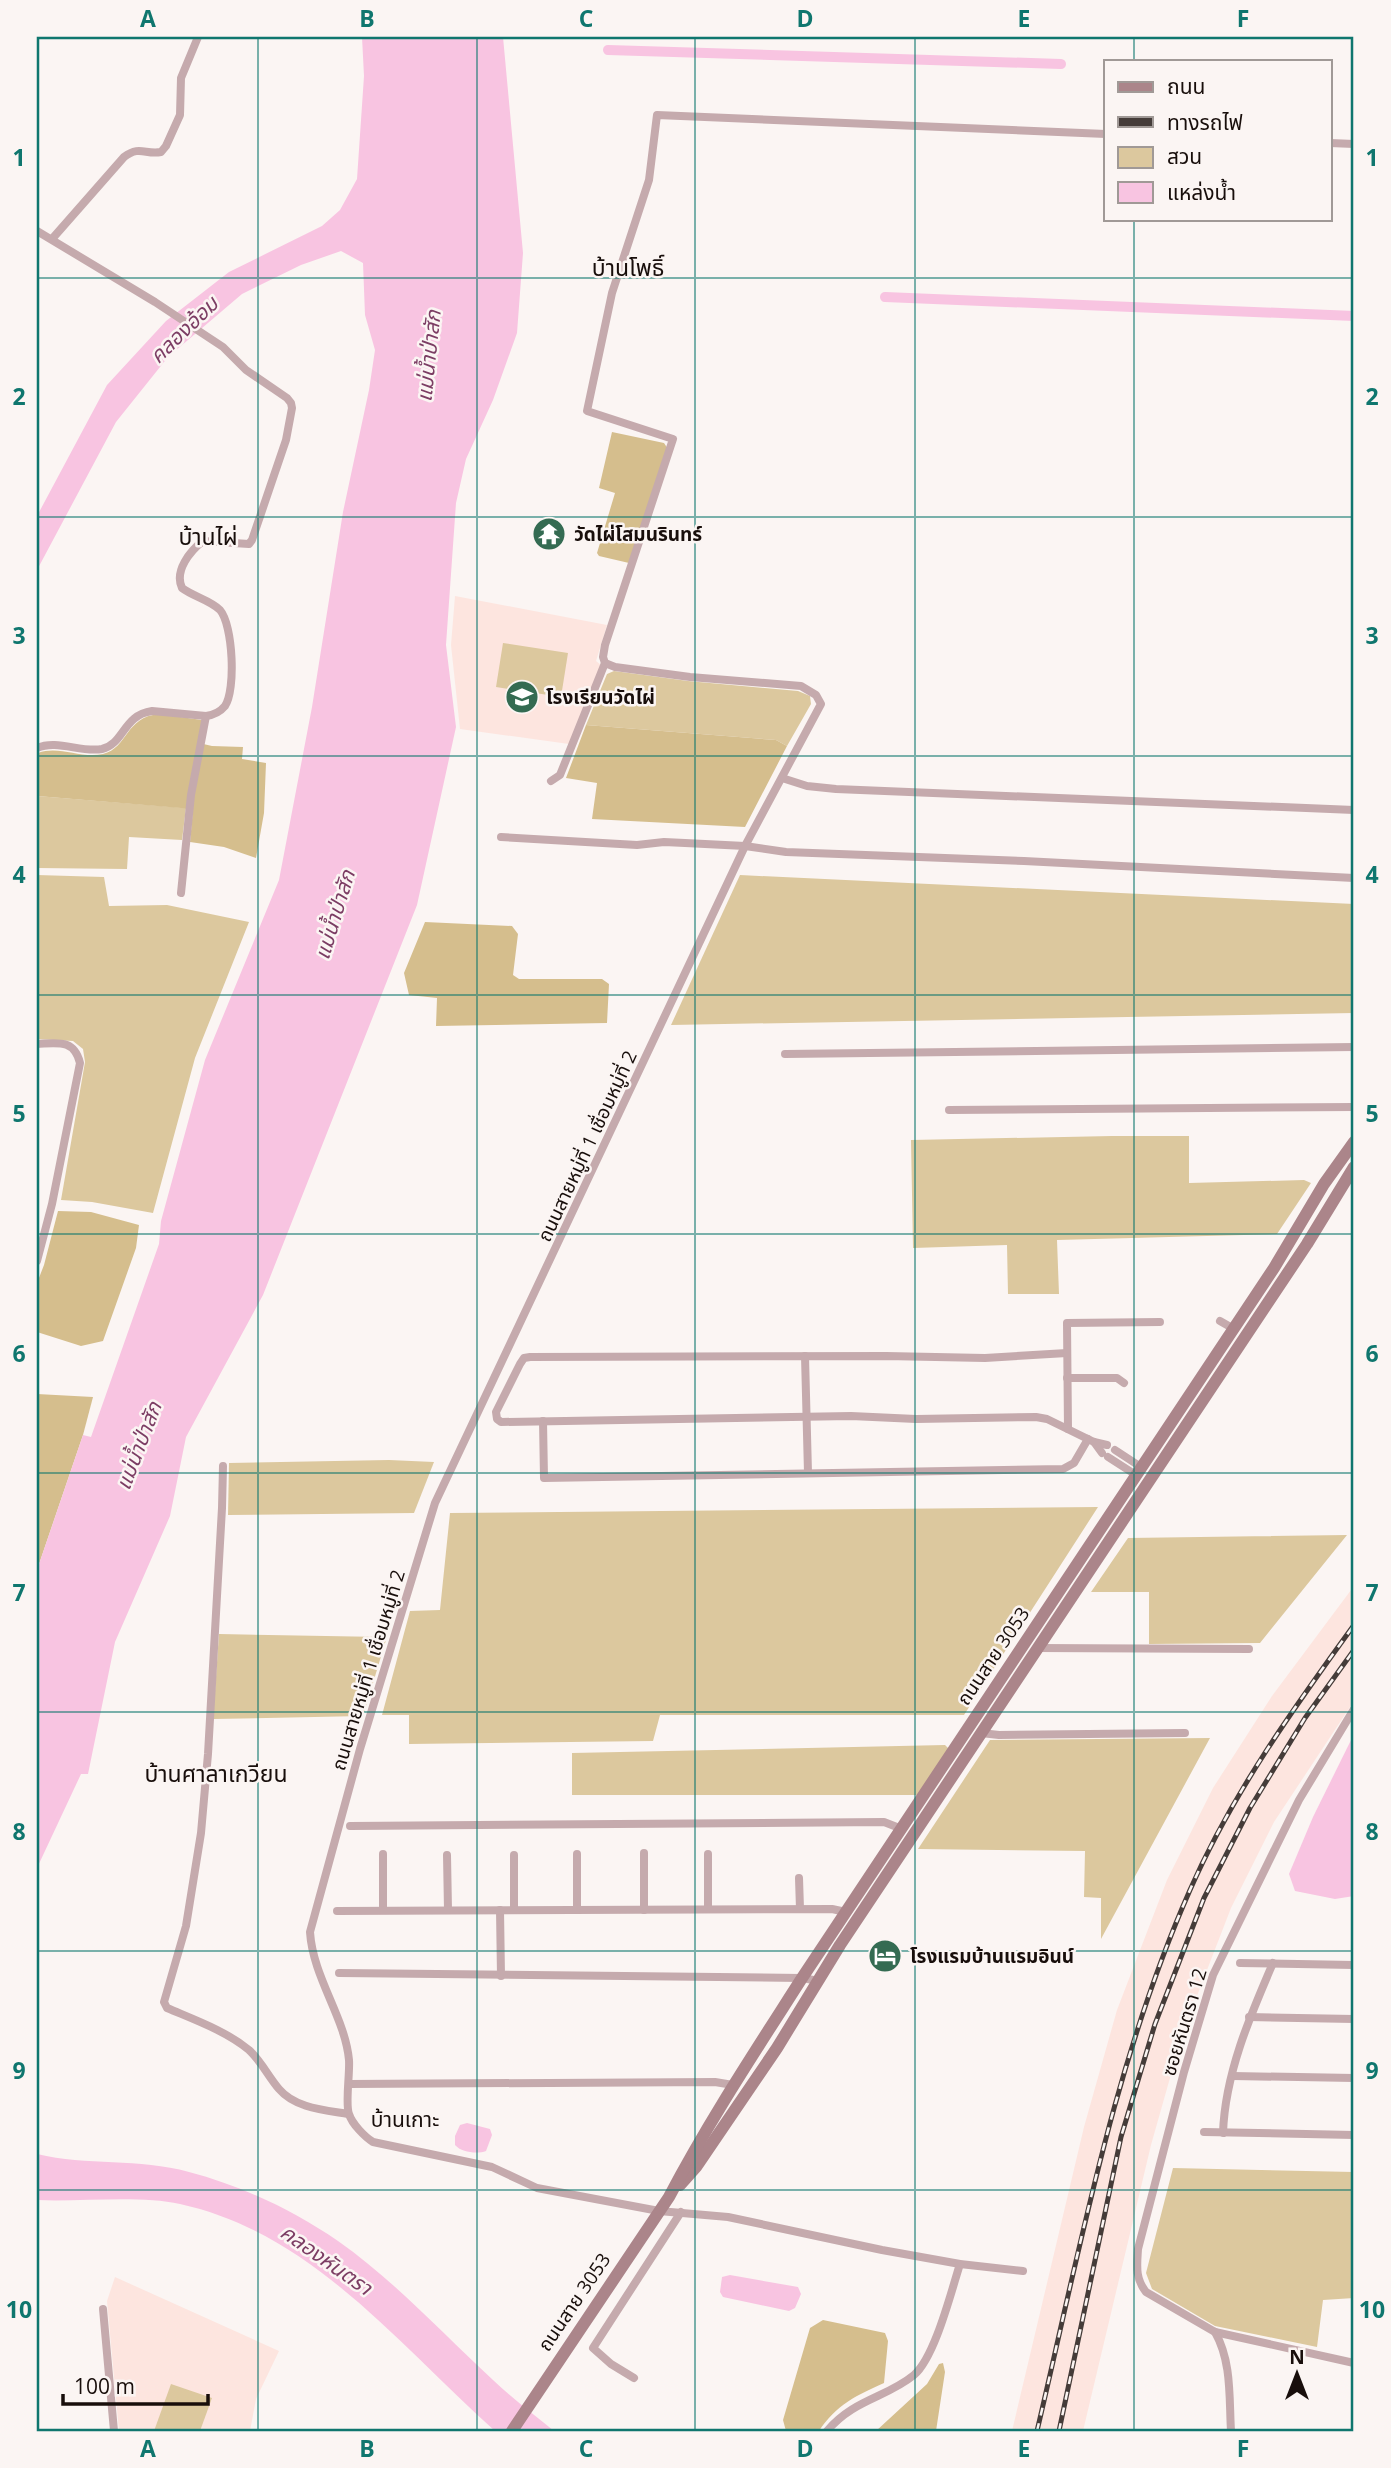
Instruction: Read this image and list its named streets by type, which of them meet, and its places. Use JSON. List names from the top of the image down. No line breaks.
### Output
{"streets":{"main road":["ถนนสาย 3053"],"street":["ถนนสายหมู่ที่ 1 เชื่อมหมู่ที่ 2","ซอยหันตรา 12"]},"districts":["บ้านโพธิ์","บ้านไผ่","บ้านศาลาเกวียน","บ้านเกาะ"],"water":["คลองอ้อม","แม่น้ำป่าสัก","คลองหันตรา"],"places":{"temple":["วัดไผ่โสมนรินทร์"],"school or university":["โรงเรียนวัดไผ่"],"hotel":["โรงแรมบ้านแรมอินน์"]},"legend":["ถนน","ทางรถไฟ","สวน","แหล่งน้ำ"],"scale_bar":"100 m","north":"top","grid":{"columns":["A","B","C","D","E","F"],"rows":["1","2","3","4","5","6","7","8","9","10"]}}
